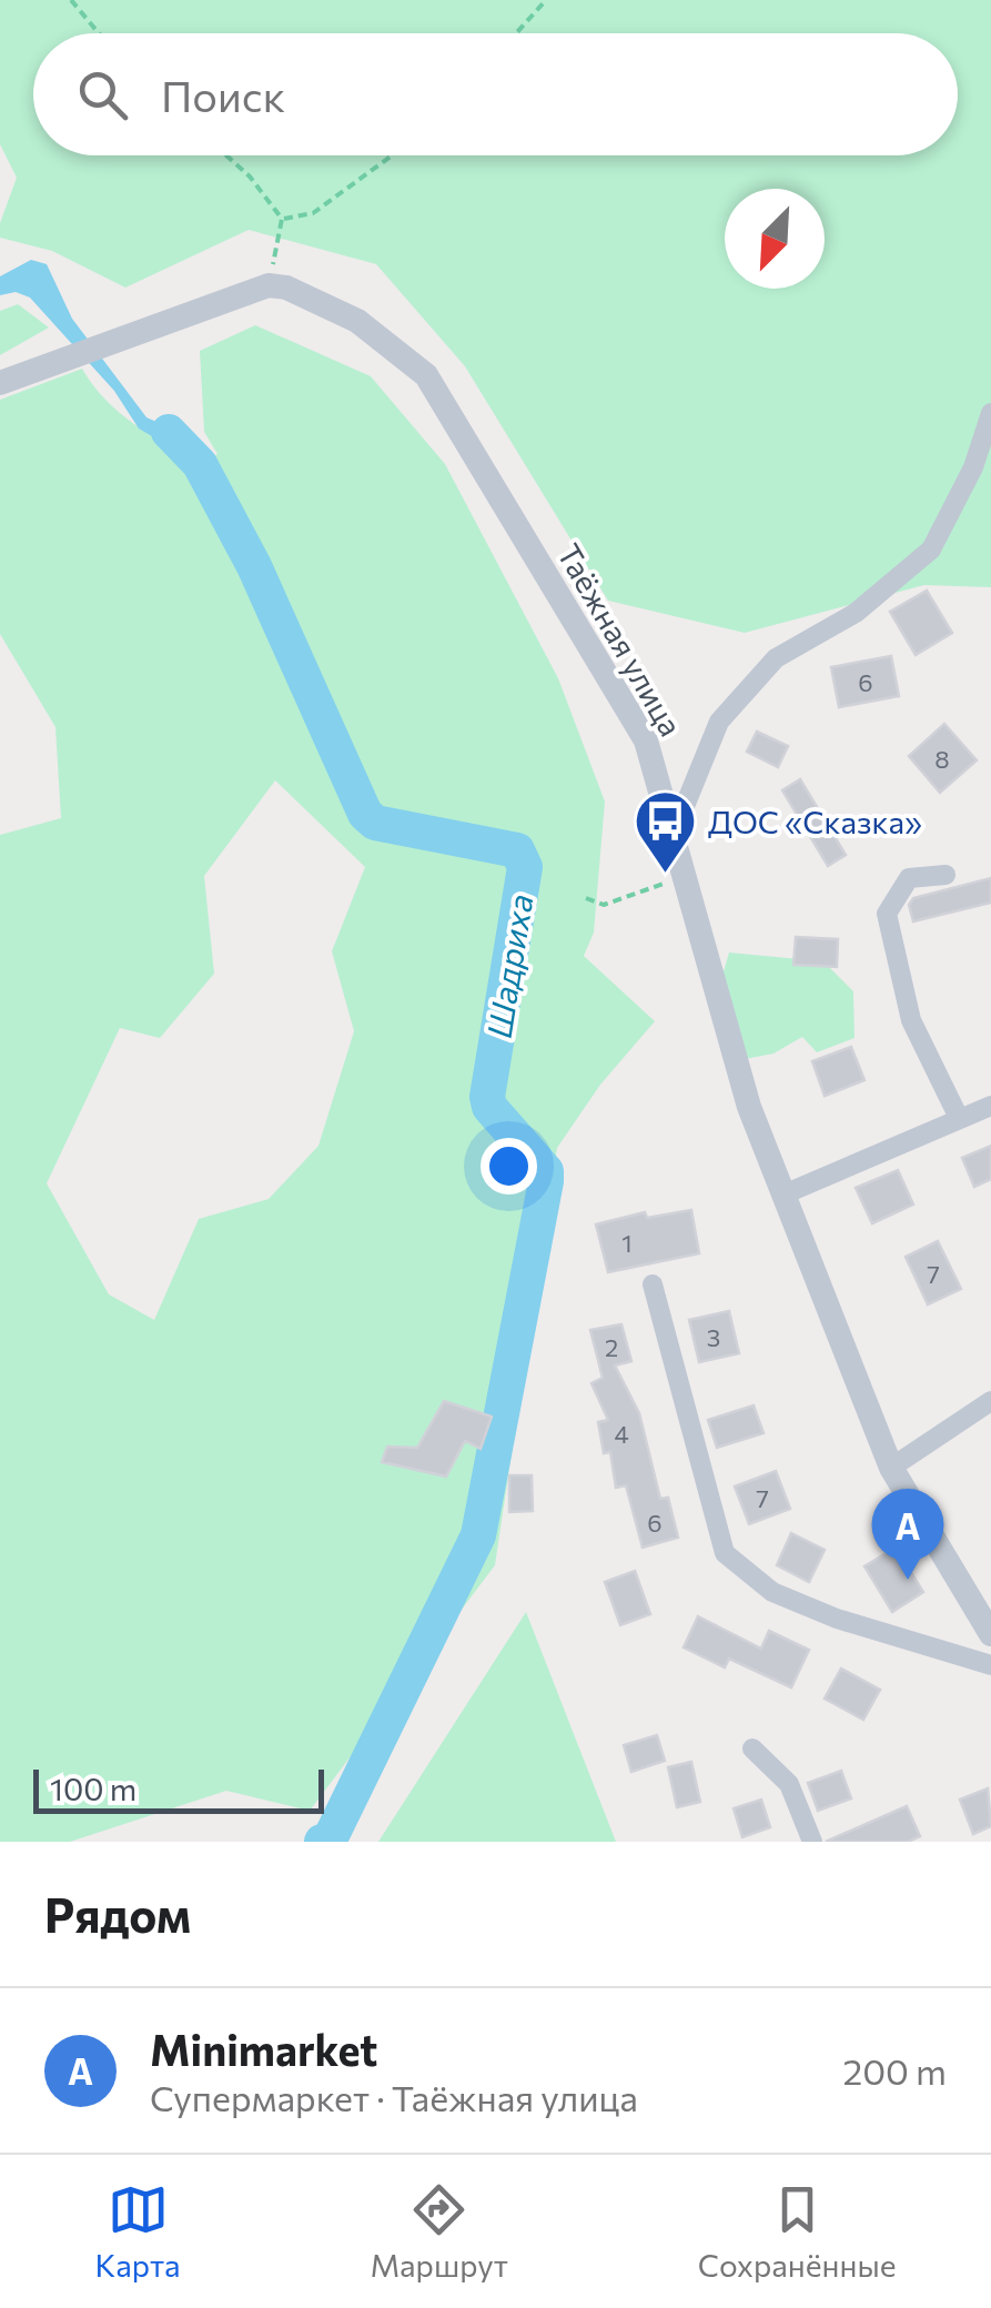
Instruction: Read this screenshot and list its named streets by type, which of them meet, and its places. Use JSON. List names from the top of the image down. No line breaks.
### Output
{"streets":{"street":["Таёжная улица"]},"water":["Шадриха"],"places":{"bus stop":["ДОС «Сказка»"]},"house_numbers":["6","8","1","7","3","2","4","7","6"],"scale_bar":"100 m","north":"bottom left","page":{"search":"Поиск","pins":"A","scale":"100 m","heading":"Рядом","list":[{"mark":"A","name":"Minimarket","note":"Супермаркет · Таёжная улица","value":"200 m"}],"nav":["Карта","Маршрут","Сохранённые"]}}
